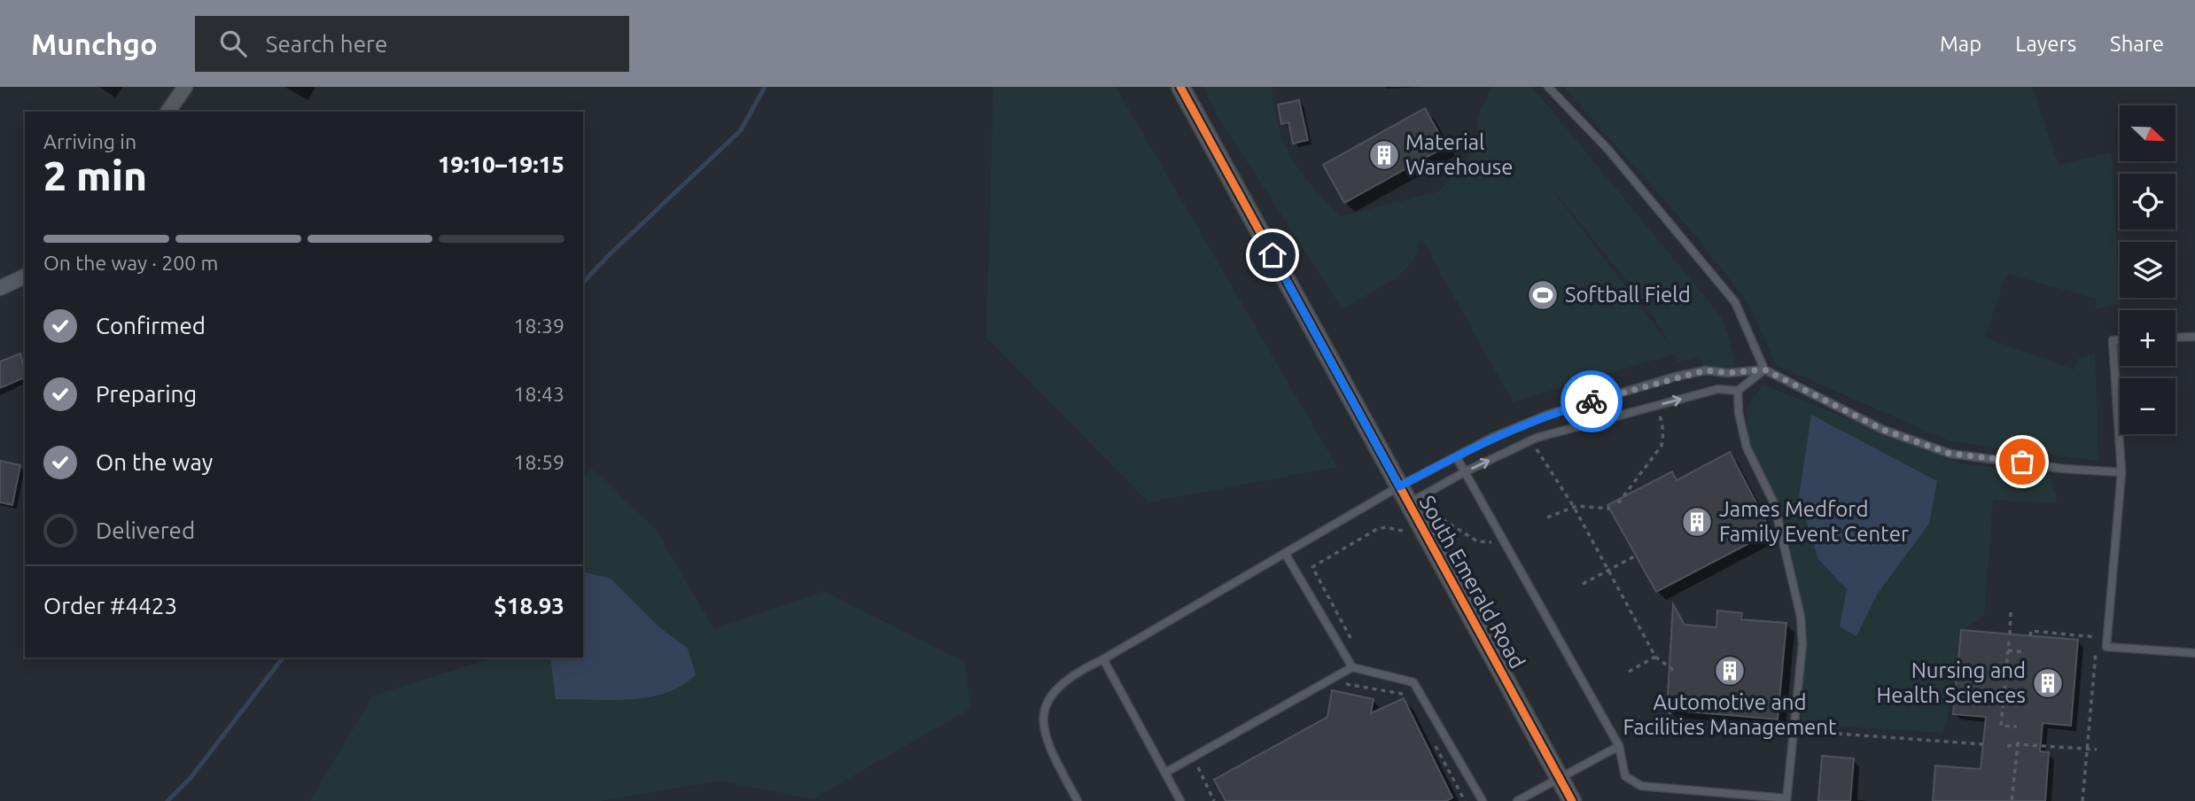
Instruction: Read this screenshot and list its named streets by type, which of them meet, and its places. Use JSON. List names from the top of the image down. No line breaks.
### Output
{"streets":{"street":["South Emerald Road"]},"places":{"building":["Material Warehouse","James Medford Family Event Center","Automotive and Facilities Management","Nursing and Health Sciences"],"sports":["Softball Field"]},"north":"bottom right","page":{"header":"Munchgo","search":"Search here","nav":["Map","Layers","Share"],"map_buttons":["+","−"],"heading":["2 min","Arriving in","19:10–19:15"],"panel":["Order #4423","$18.93"],"bar":"On the way · 200 m","list":[["Confirmed","18:39"],["Preparing","18:43"],["On the way","18:59"],"Delivered"]}}
